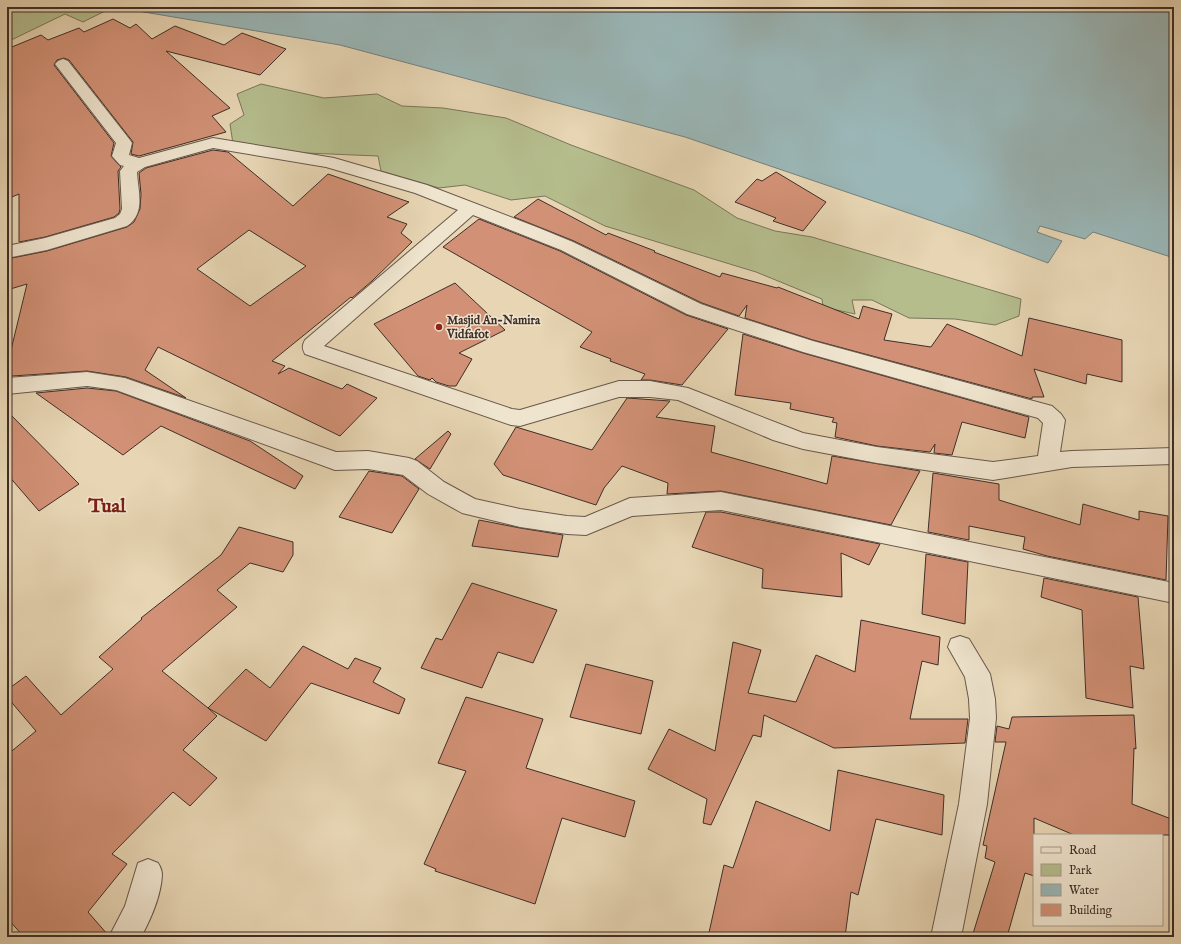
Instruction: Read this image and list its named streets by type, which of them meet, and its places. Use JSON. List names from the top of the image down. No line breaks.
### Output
{"districts":["Tual"],"places":["Masjid An-Namira Vidfafot"],"legend":["Road","Park","Water","Building"]}
